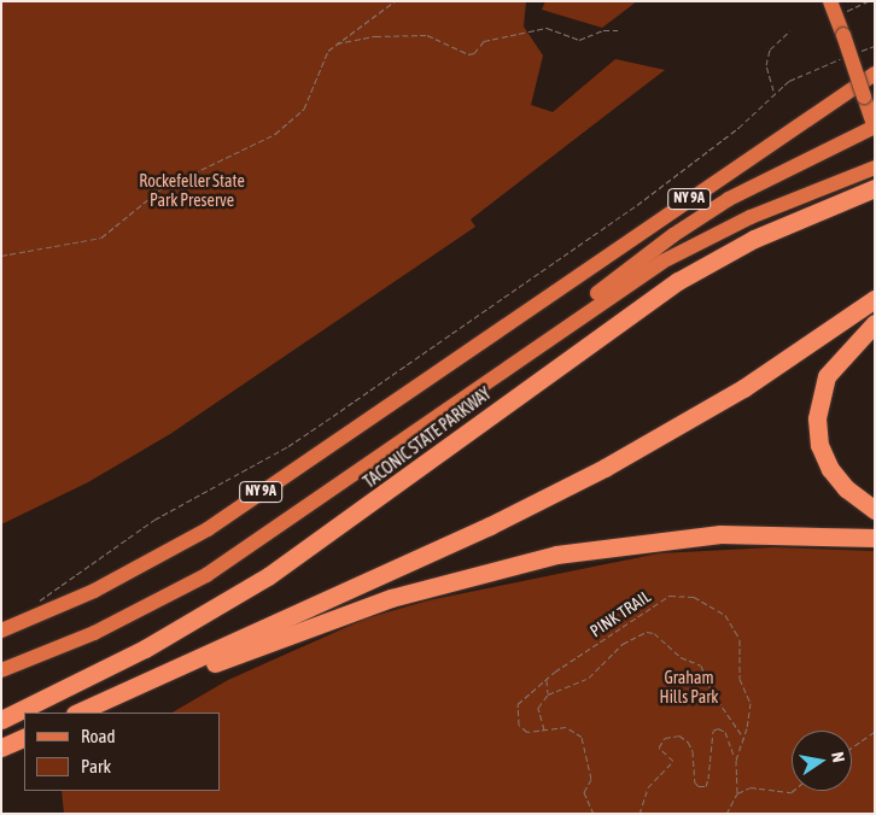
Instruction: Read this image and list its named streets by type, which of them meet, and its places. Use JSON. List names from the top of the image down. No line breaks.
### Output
{"streets":{"highway":["TACONIC STATE PARKWAY"],"main road":["NY 9A"],"path":["PINK TRAIL"]},"parks":["Rockefeller State Park Preserve","Graham Hills Park"],"legend":["Road","Park"],"north":"right"}
